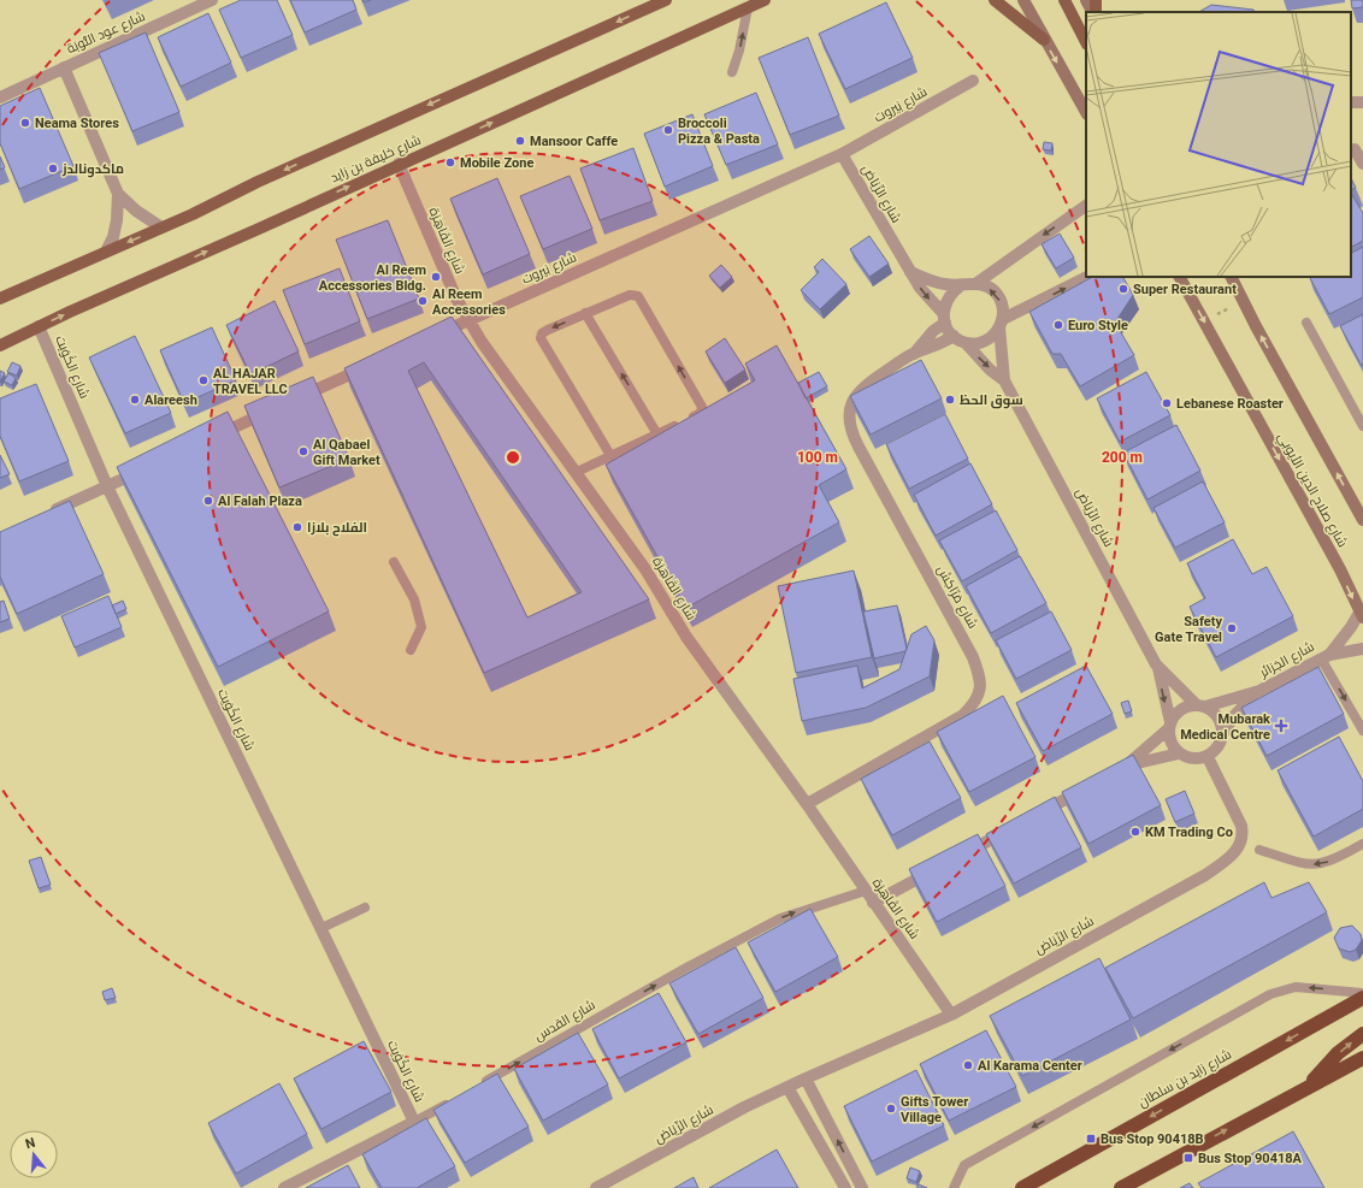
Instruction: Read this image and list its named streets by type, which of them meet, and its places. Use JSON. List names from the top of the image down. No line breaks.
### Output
{"streets":{"highway":["شارع زايد بن سلطان"],"main road":["شارع خليفة بن زايد"],"street":["شارع عود التُّوبَة","شارع بَيروت","شارع الرِّيَاض","شارع القَاهِرَة","شارع الكُوَيت","شارع صلاح الدين الأيوبي","شارع مَرّاكِش","شارع الجَزائر"],"lane":["شارع القدس"]},"crossings":[["شارع عود التُّوبَة","شارع خليفة بن زايد"],["شارع بَيروت","شارع الرِّيَاض"],["شارع بَيروت","شارع القَاهِرَة"],["شارع خليفة بن زايد","شارع القَاهِرَة"],["شارع خليفة بن زايد","شارع الكُوَيت"],["شارع الرِّيَاض","شارع القَاهِرَة"],["شارع الرِّيَاض","شارع مَرّاكِش"],["شارع الرِّيَاض","شارع الجَزائر"],["شارع القَاهِرَة","شارع مَرّاكِش"],["شارع القَاهِرَة","شارع القدس"],["شارع صلاح الدين الأيوبي","شارع الجَزائر"]],"one_way":["شارع القدس"],"places":{"other":["Neama Stores","Broccoli Pizza & Pasta","Mansoor Caffe","Mobile Zone","ماكدونالدز","Al Reem Accessories Bldg.","Super Restaurant","Al Reem Accessories","Euro Style","AL HAJAR TRAVEL LLC","Alareesh","سوق الحظ","Lebanese Roaster","Al Qabael Gift Market","Al Falah Plaza","الفلاح بلازا","Safety Gate Travel","KM Trading Co","Al Karama Center","Gifts Tower Village"],"health":["Mubarak Medical Centre"],"transit":["Bus Stop 90418B","Bus Stop 90418A"]},"north":"top","rings":["100 m","200 m"]}
